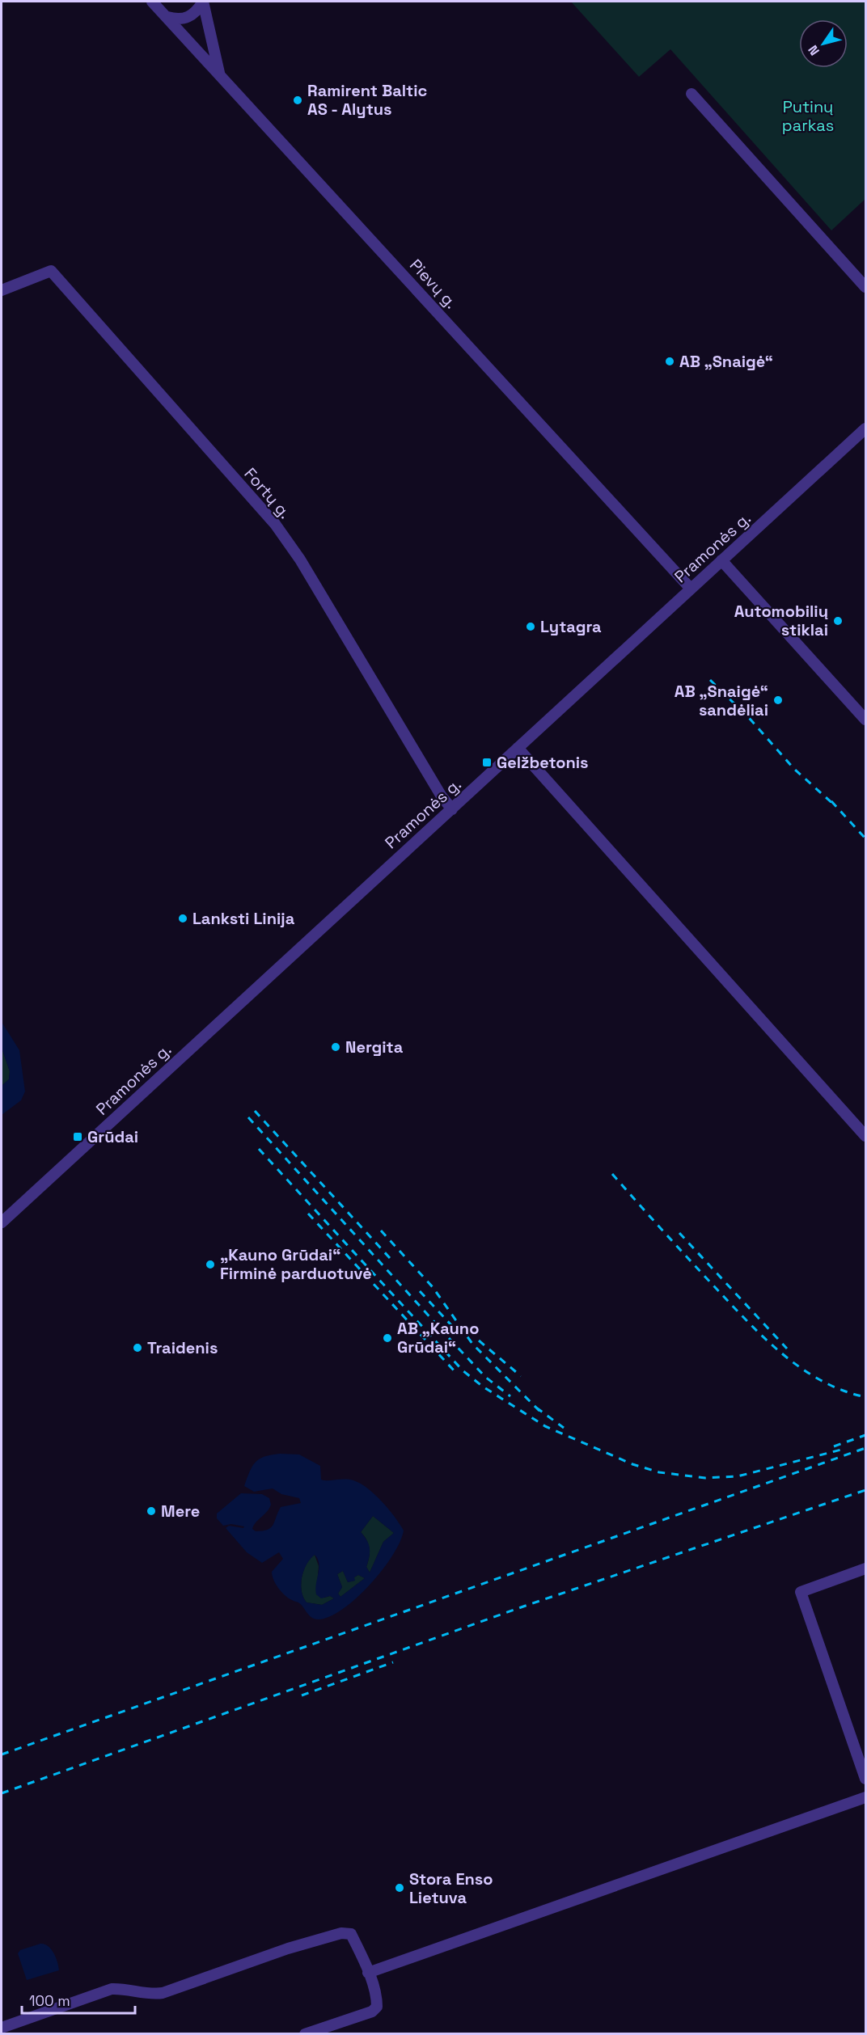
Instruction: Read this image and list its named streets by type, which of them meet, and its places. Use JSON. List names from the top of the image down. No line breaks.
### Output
{"streets":{"street":["Pievų g.","Fortų g.","Pramonės g."]},"crossings":[["Pievų g.","Pramonės g."],["Fortų g.","Pramonės g."]],"parks":["Putinų parkas"],"places":{"other":["Ramirent Baltic AS - Alytus","AB „Snaigė“","Automobilių stiklai","Lytagra","AB „Snaigė“ sandėliai","Lanksti Linija","Nergita","„Kauno Grūdai“ Firminė parduotuvė","AB „Kauno Grūdai“","Traidenis","Mere","Stora Enso Lietuva"],"transit":["Gelžbetonis","Grūdai"]},"scale_bar":"100 m","north":"bottom left"}
